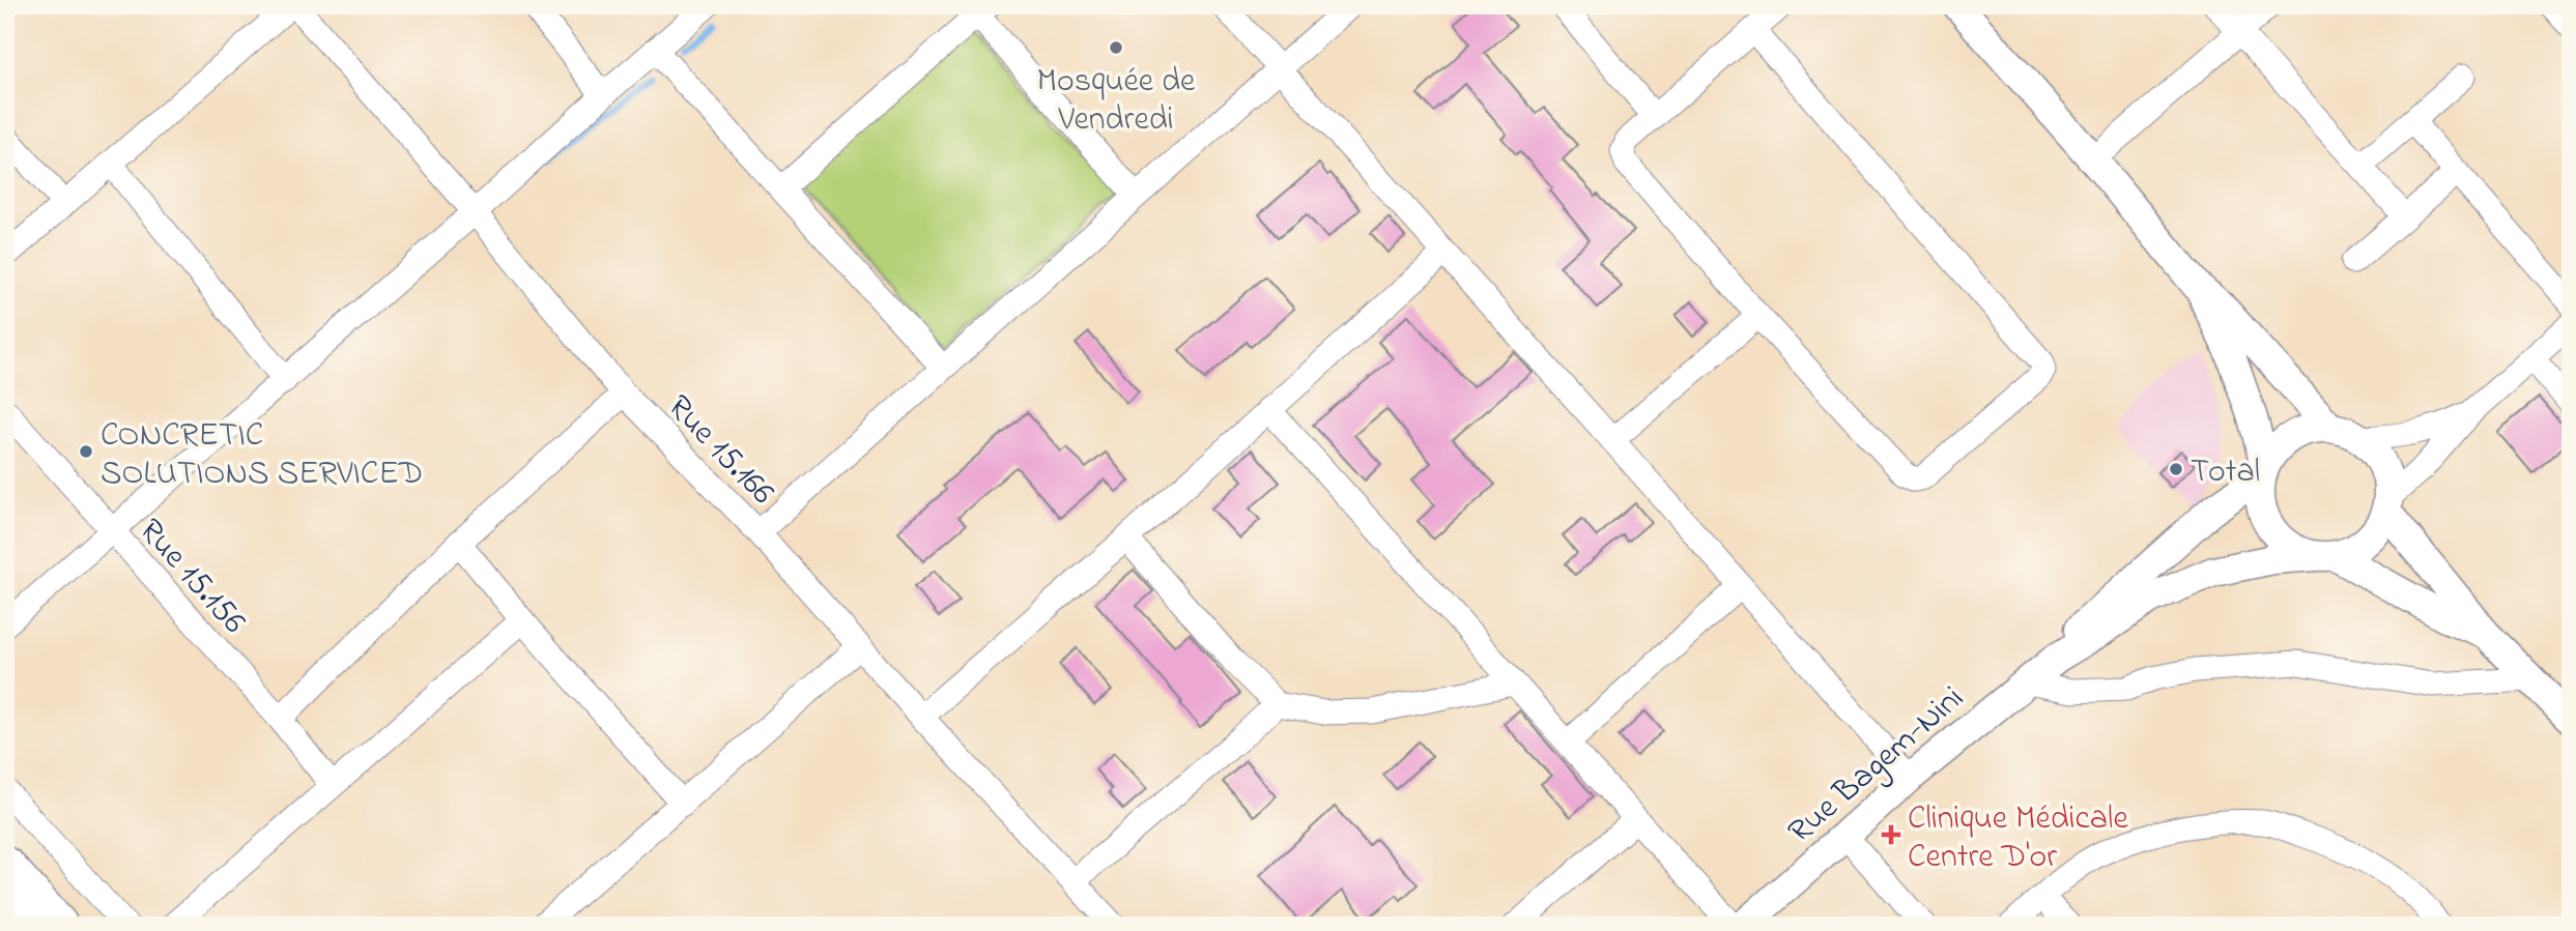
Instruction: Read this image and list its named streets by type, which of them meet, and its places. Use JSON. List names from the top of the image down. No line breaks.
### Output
{"streets":{"street":["Rue 15.166","Rue 15.156","Rue Bagem-Nini"]},"places":{"other":["Mosquée de Vendredi","CONCRETIC SOLUTIONS SERVICED","Total"],"health":["Clinique Médicale Centre D'or"]}}
